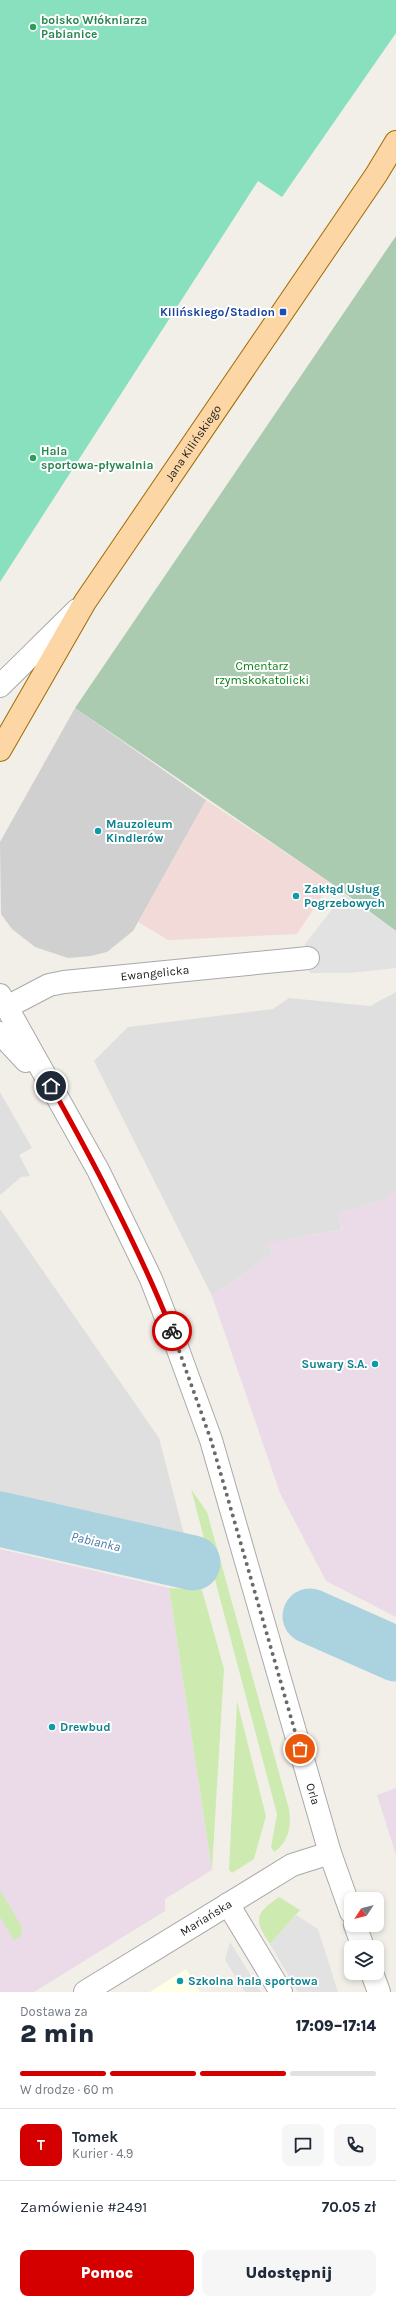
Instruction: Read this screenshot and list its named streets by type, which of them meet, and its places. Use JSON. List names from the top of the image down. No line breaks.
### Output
{"streets":{"main road":["Jana Kilińskiego"],"street":["Ewangelicka","Orla","Mariańska"]},"crossings":[["Orla","Mariańska"]],"water":["Pabianka"],"parks":["Cmentarz rzymskokatolicki"],"places":{"other":["boisko Włókniarza Pabianice","Hala sportowa-pływalnia","Mauzoleum Kindlerów","Zakłąd Usług Pogrzebowych","Suwary S.A.","Drewbud","Szkolna hala sportowa"],"transit":["Kilińskiego/Stadion"]},"north":"bottom left","page":{"heading":["2 min","Dostawa za","17:09–17:14"],"panel":["Tomek","Kurier · 4.9","Zamówienie #2491","70.05 zł"],"bar":"W drodze · 60 m","round":"T","buttons":["Pomoc","Udostępnij"]}}
